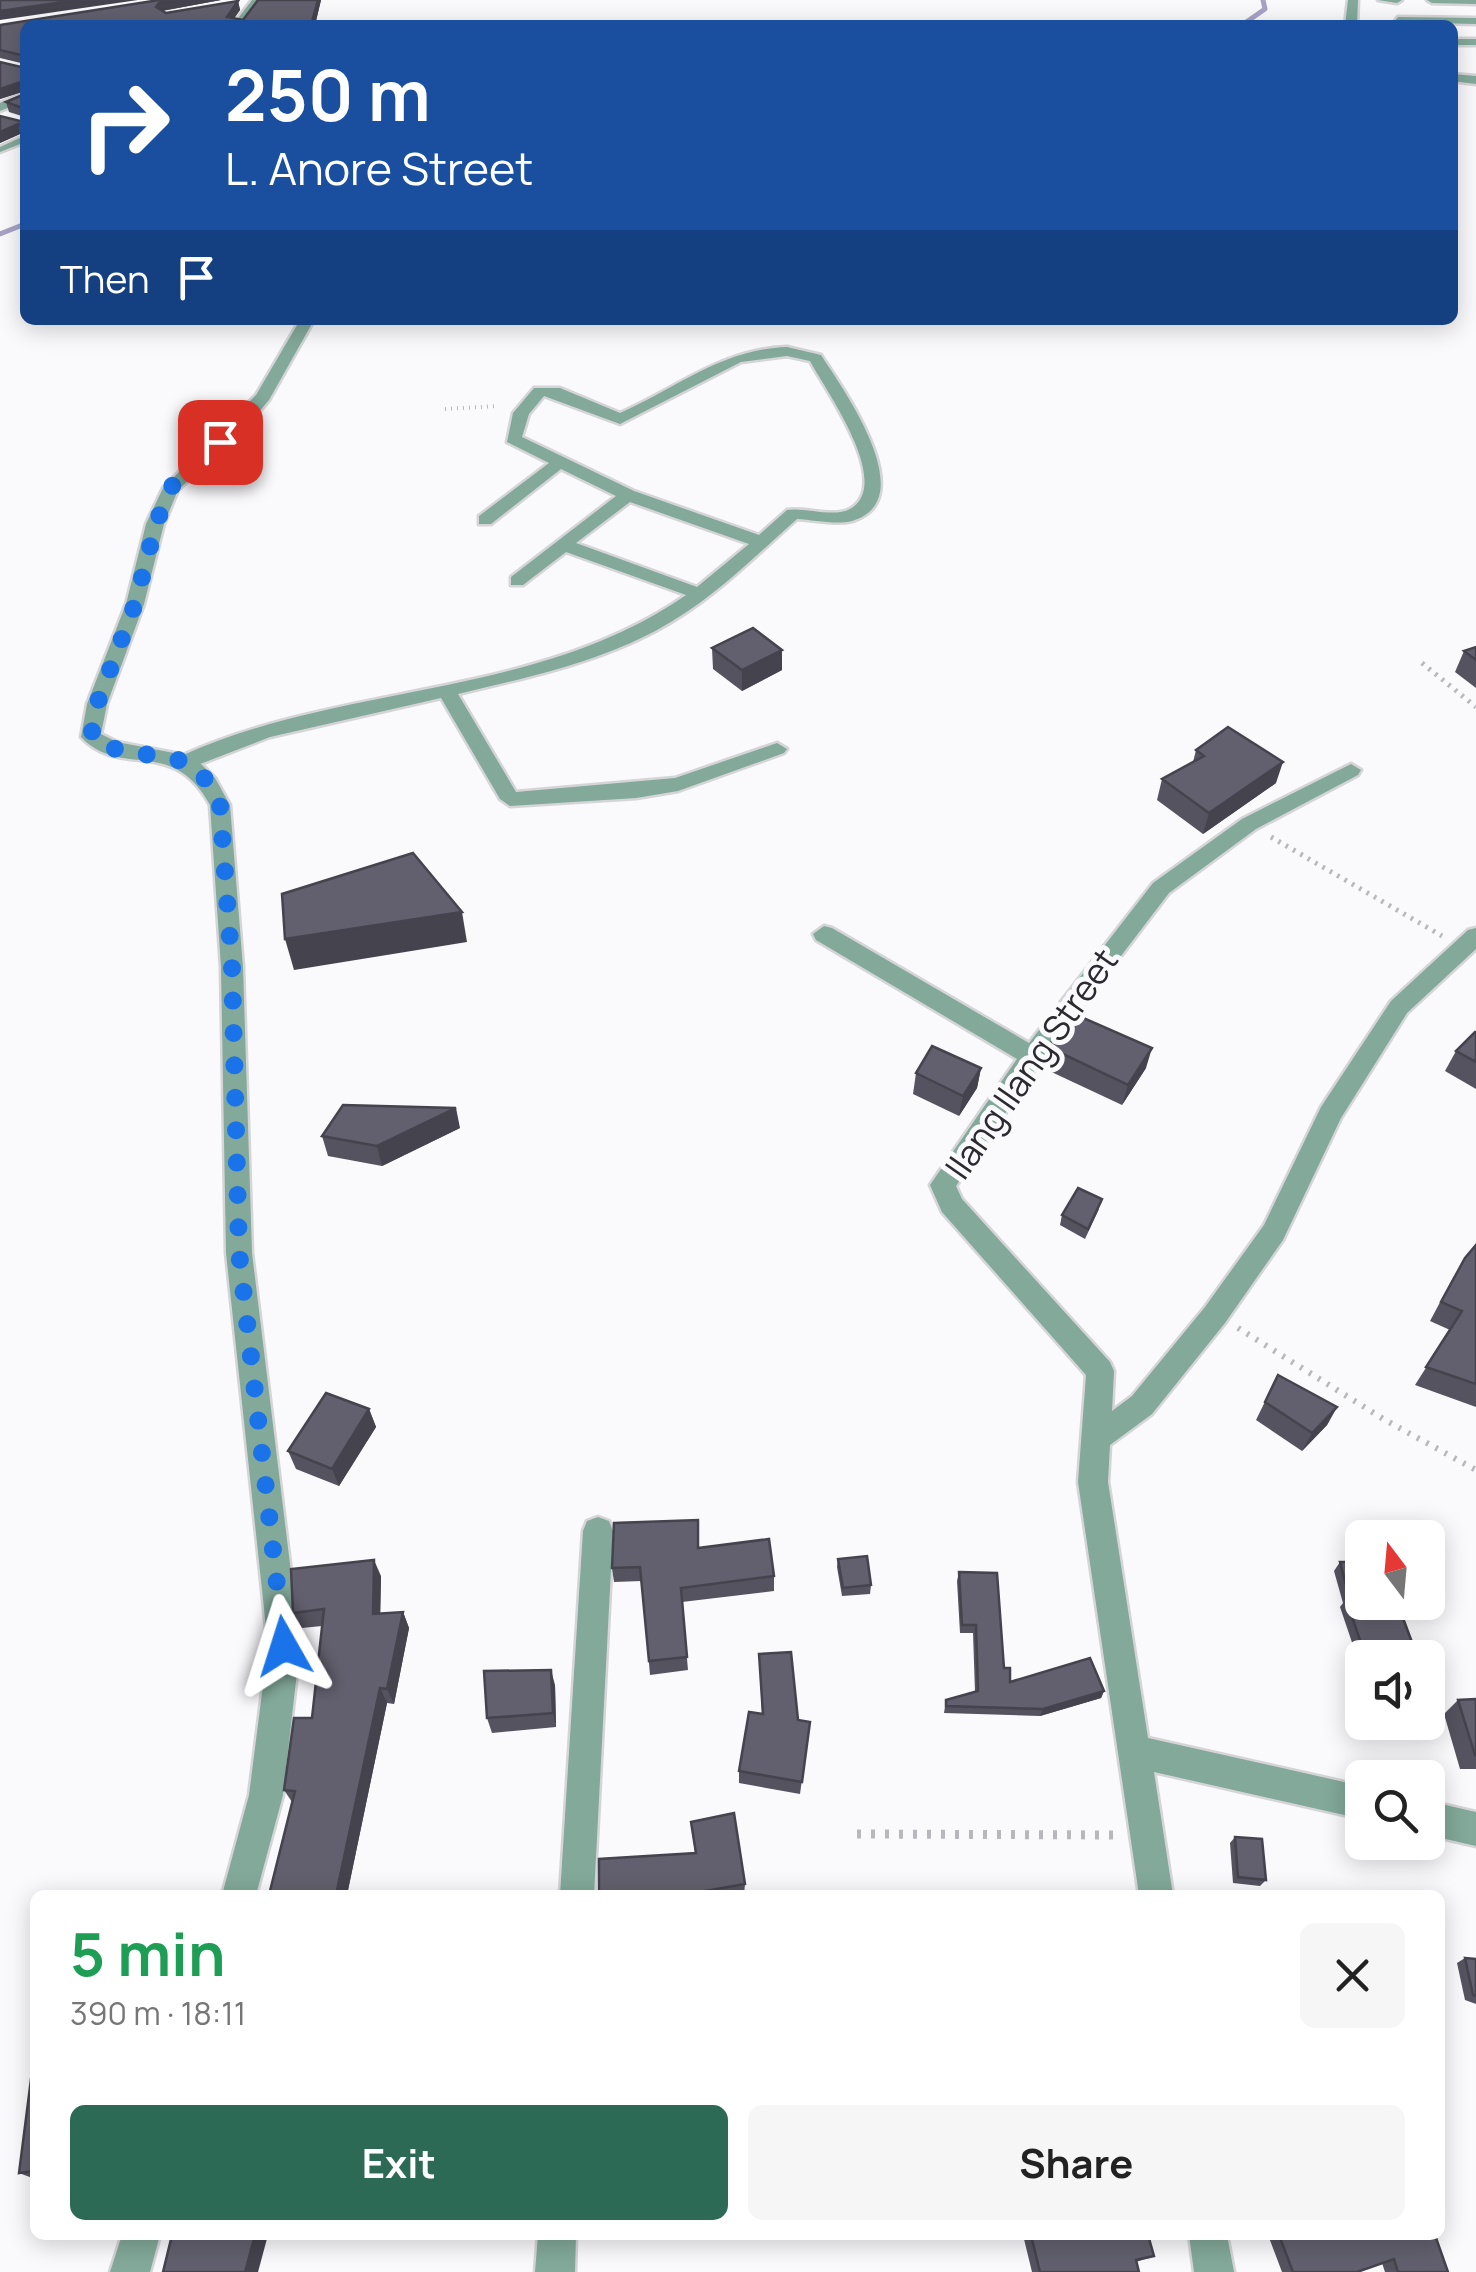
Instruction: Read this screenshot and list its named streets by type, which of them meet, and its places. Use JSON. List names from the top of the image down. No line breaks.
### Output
{"streets":{"street":["Ilang Ilang Street"]},"north":"top","page":{"turn":["250 m","L. Anore Street"],"then":"Then","heading":["5 min","390 m · 18:11"],"buttons":["Exit","Share"]}}
